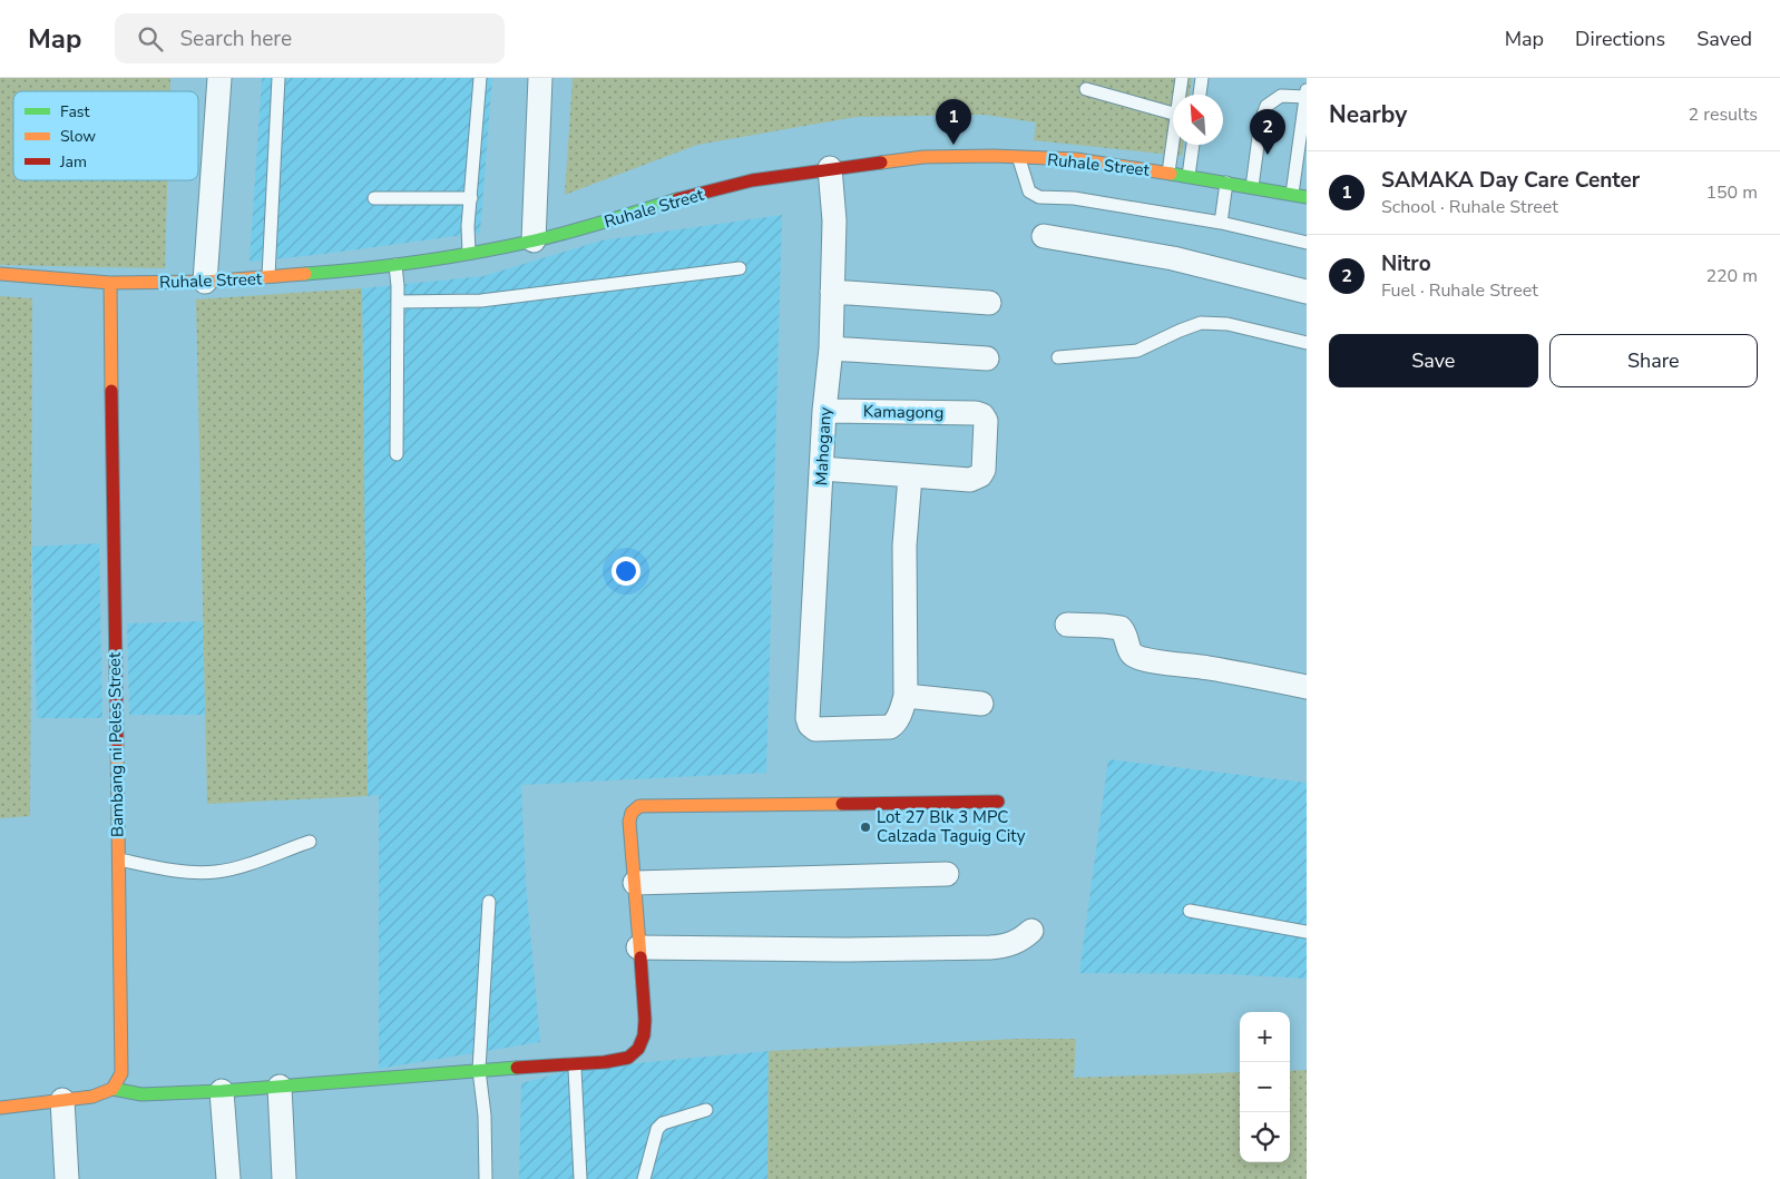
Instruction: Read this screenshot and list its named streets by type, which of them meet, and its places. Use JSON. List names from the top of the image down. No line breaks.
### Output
{"streets":{"street":["Ruhale Street","Kamagong","Mahogany","Bambang ni Peles Street"]},"crossings":[["Ruhale Street","Mahogany"],["Ruhale Street","Bambang ni Peles Street"],["Kamagong","Mahogany"]],"places":["Lot 27 Blk 3 MPC Calzada Taguig City"],"legend":["Fast","Slow","Jam"],"north":"top left","page":{"header":"Map","search":"Search here","nav":["Map","Directions","Saved"],"heading":["Nearby","2 results"],"pins":["1","2"],"list":[{"mark":"1","name":"SAMAKA Day Care Center","note":"School · Ruhale Street","value":"150 m"},{"mark":"2","name":"Nitro","note":"Fuel · Ruhale Street","value":"220 m"}],"buttons":["Save","Share"],"map_buttons":["+","−"]}}
